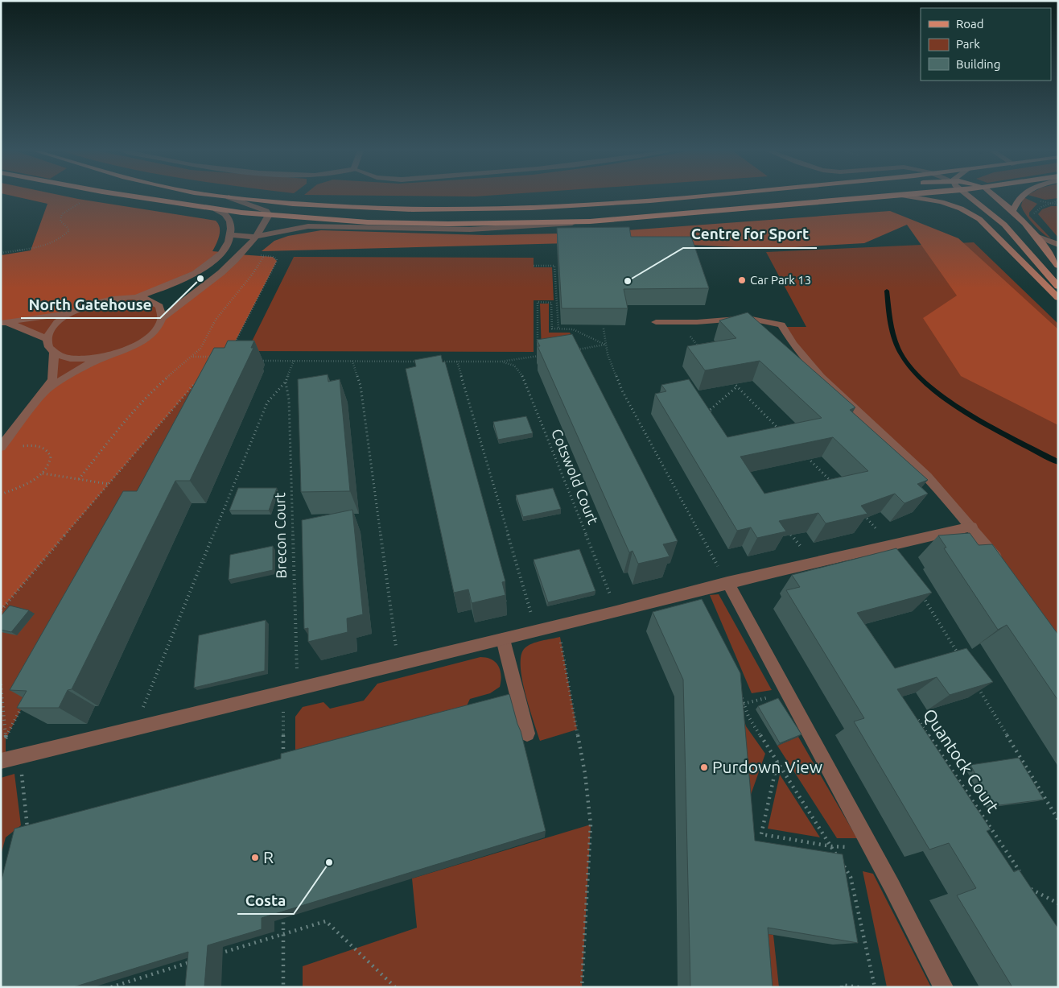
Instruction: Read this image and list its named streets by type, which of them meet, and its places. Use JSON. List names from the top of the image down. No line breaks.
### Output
{"streets":{"path":["Cotswold Court","Brecon Court","Quantock Court"]},"places":["North Gatehouse","Car Park 13","Centre for Sport","Purdown View","R","Costa"],"legend":["Road","Park","Building"]}
